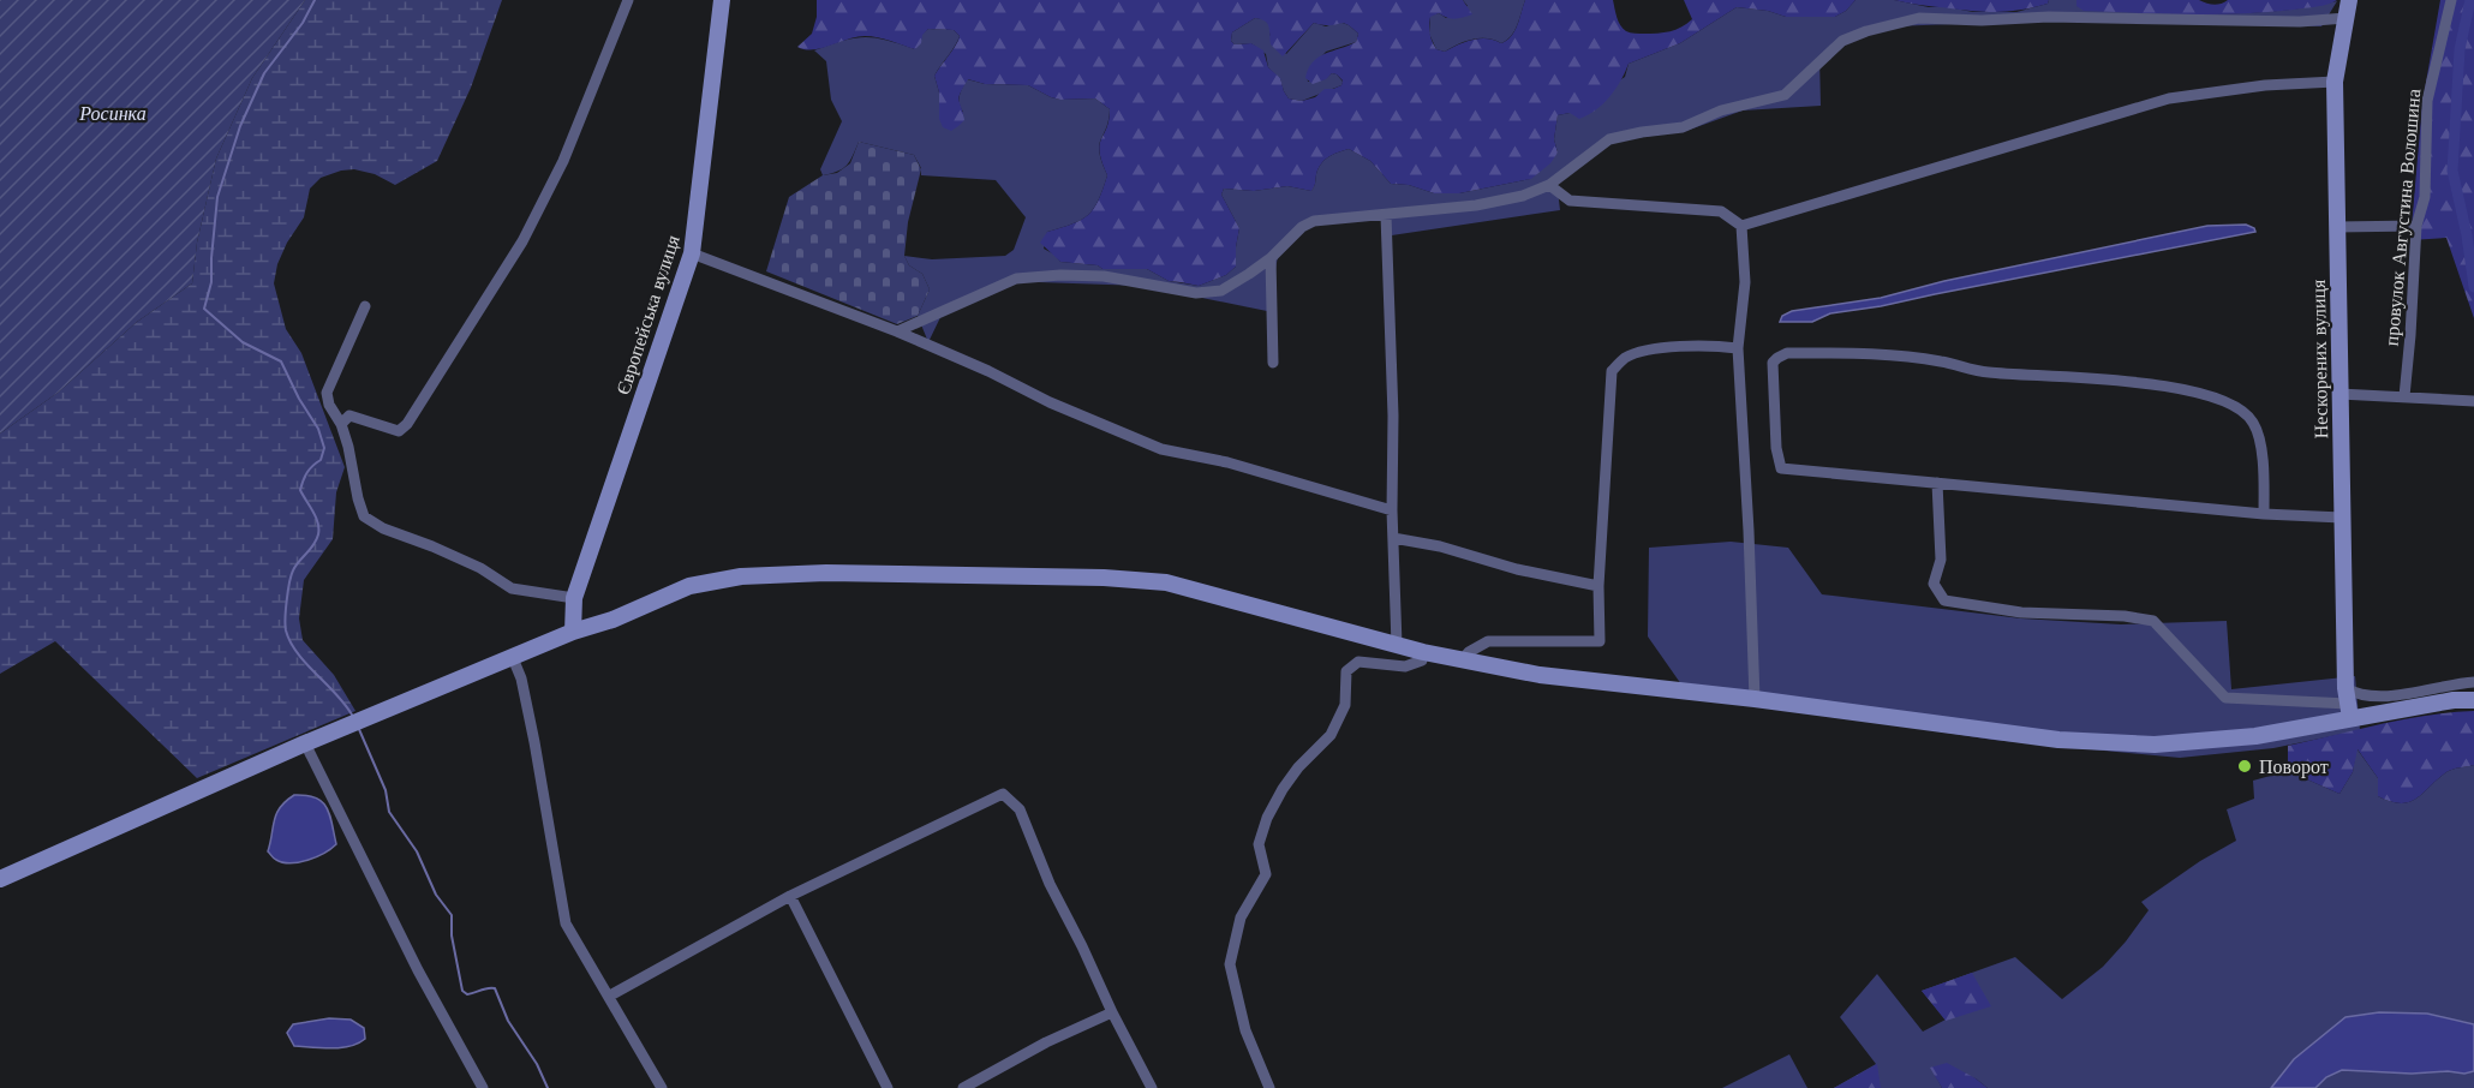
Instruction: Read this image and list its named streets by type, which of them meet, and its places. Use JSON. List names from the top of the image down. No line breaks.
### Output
{"streets":{"main road":["Європейська вулиця","Нескорених вулиця"],"street":["провулок Августина Волошина"]},"parks":["Росинка"],"places":["Поворот"]}
